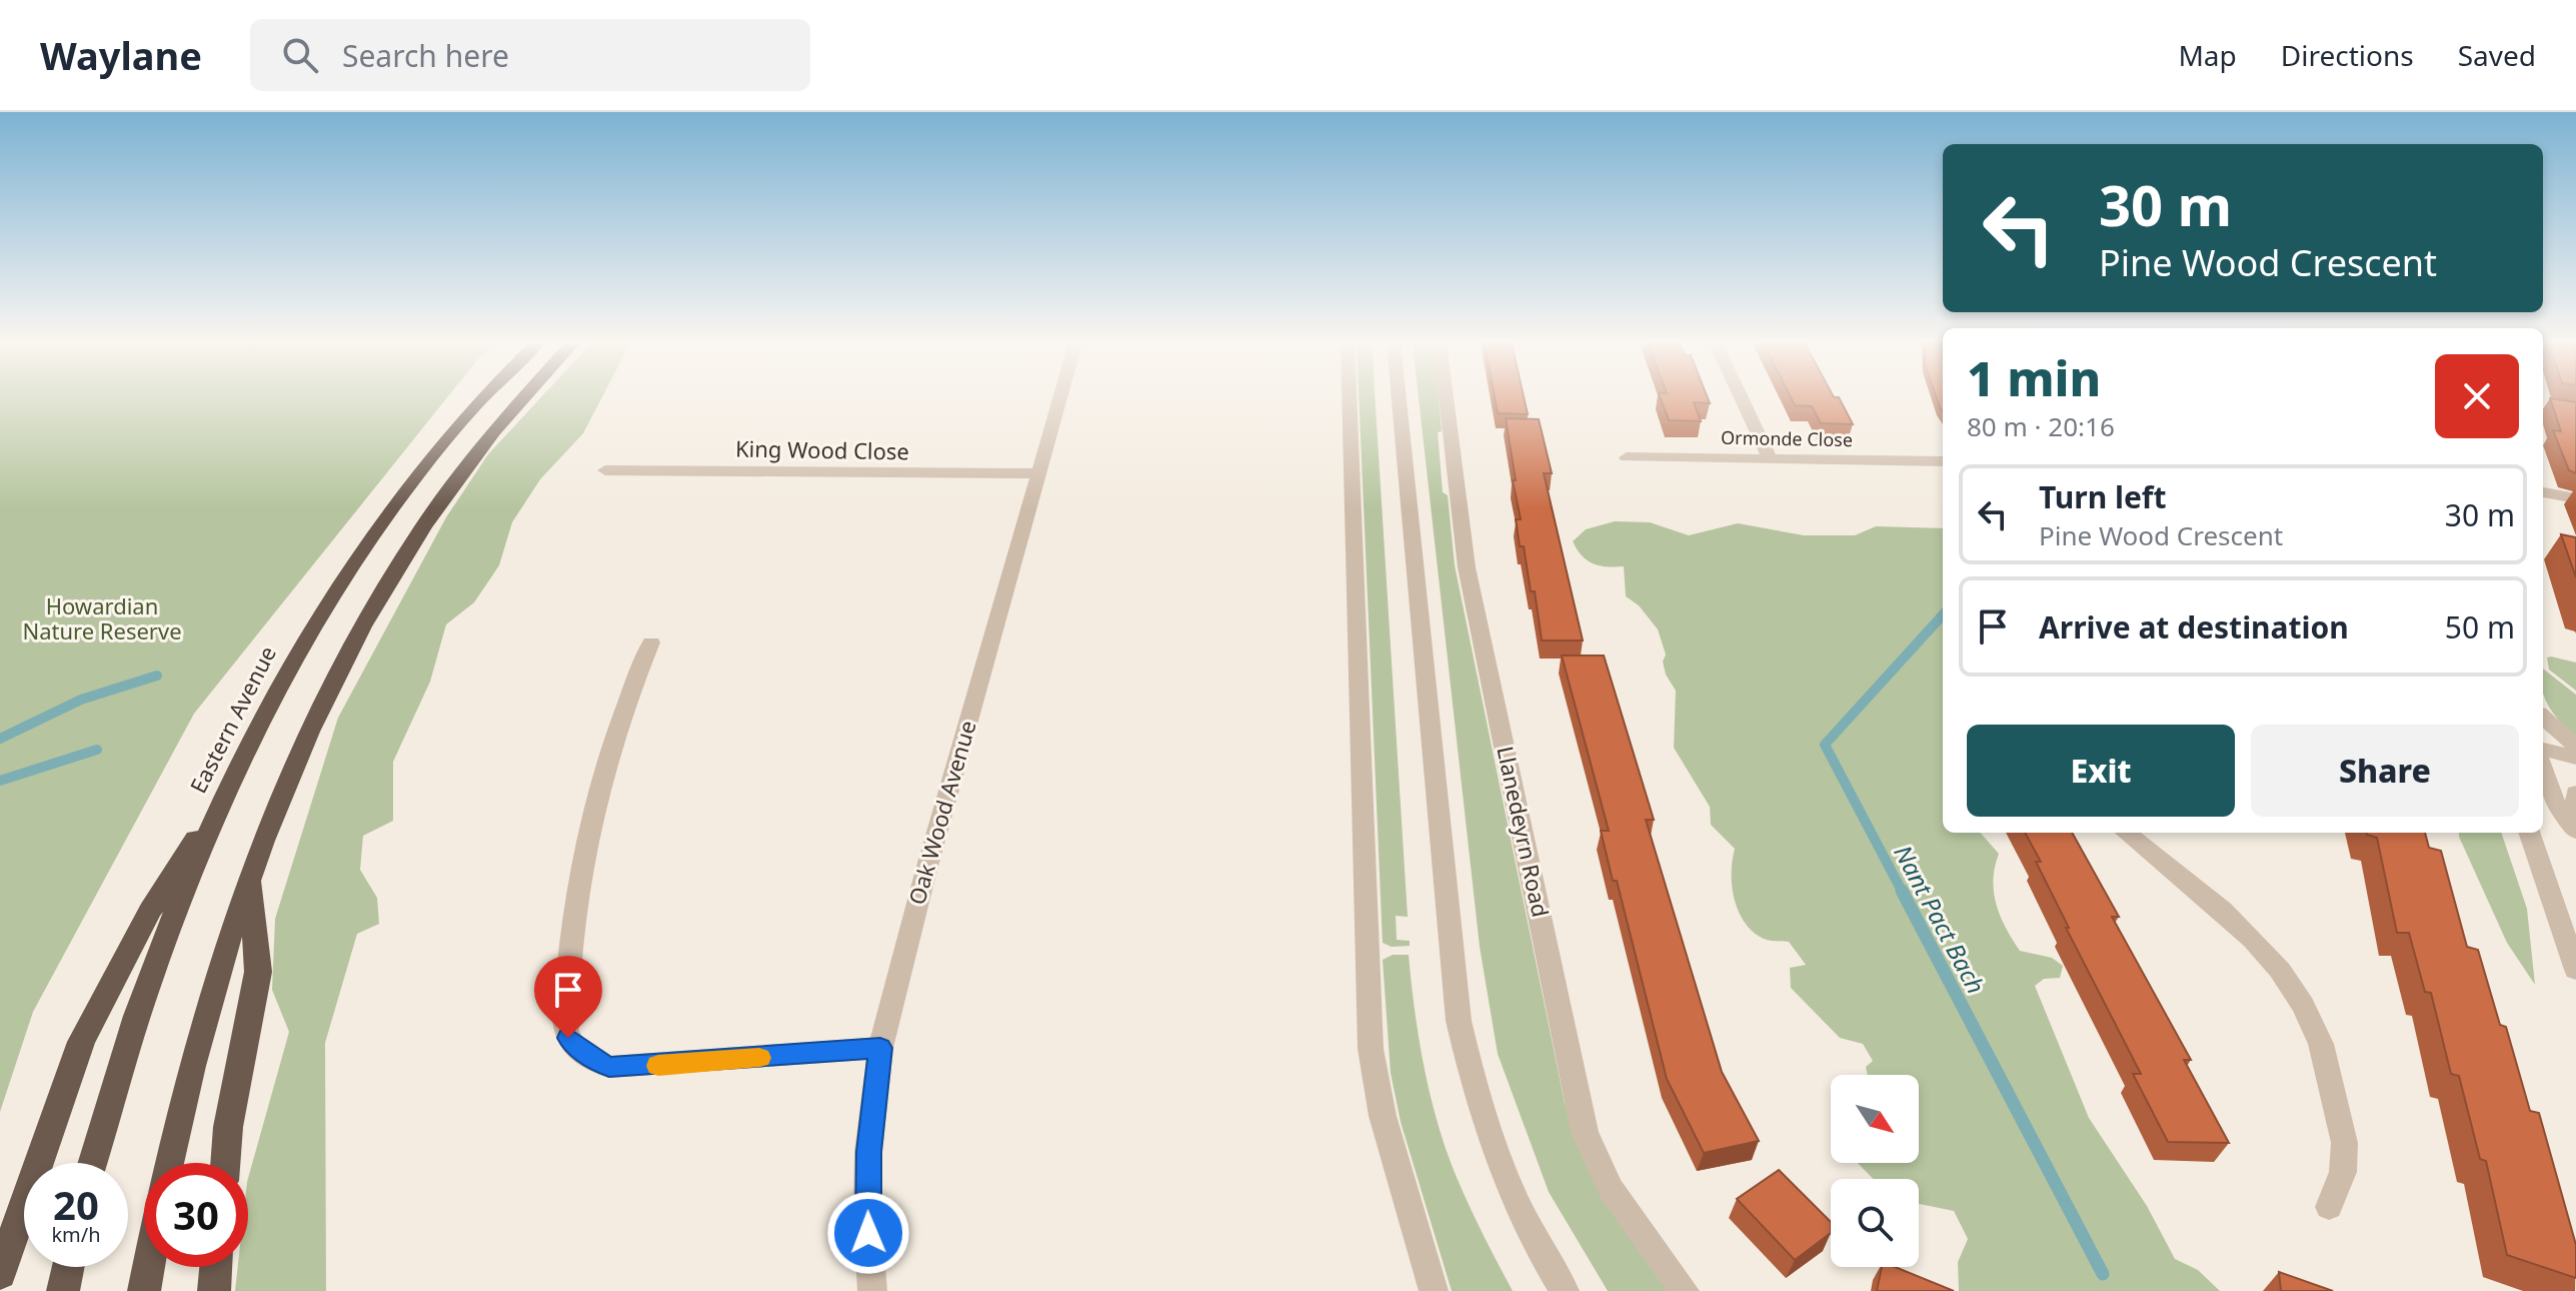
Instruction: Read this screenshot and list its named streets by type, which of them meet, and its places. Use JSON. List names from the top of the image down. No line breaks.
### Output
{"streets":{"highway":["Eastern Avenue"],"street":["Ormonde Close","King Wood Close","Oak Wood Avenue","Llanedeyrn Road"]},"crossings":[["King Wood Close","Oak Wood Avenue"]],"water":["Nant Pact Bach"],"parks":["Howardian Nature Reserve"],"north":"bottom right","page":{"header":"Waylane","search":"Search here","nav":["Map","Directions","Saved"],"turn":["30 m","Pine Wood Crescent"],"heading":["1 min","80 m · 20:16"],"list":[{"name":"Turn left","note":"Pine Wood Crescent","value":"30 m"},{"name":"Arrive at destination","value":"50 m"}],"buttons":["Exit","Share"],"speed":"20 km/h","limit":"30"}}
